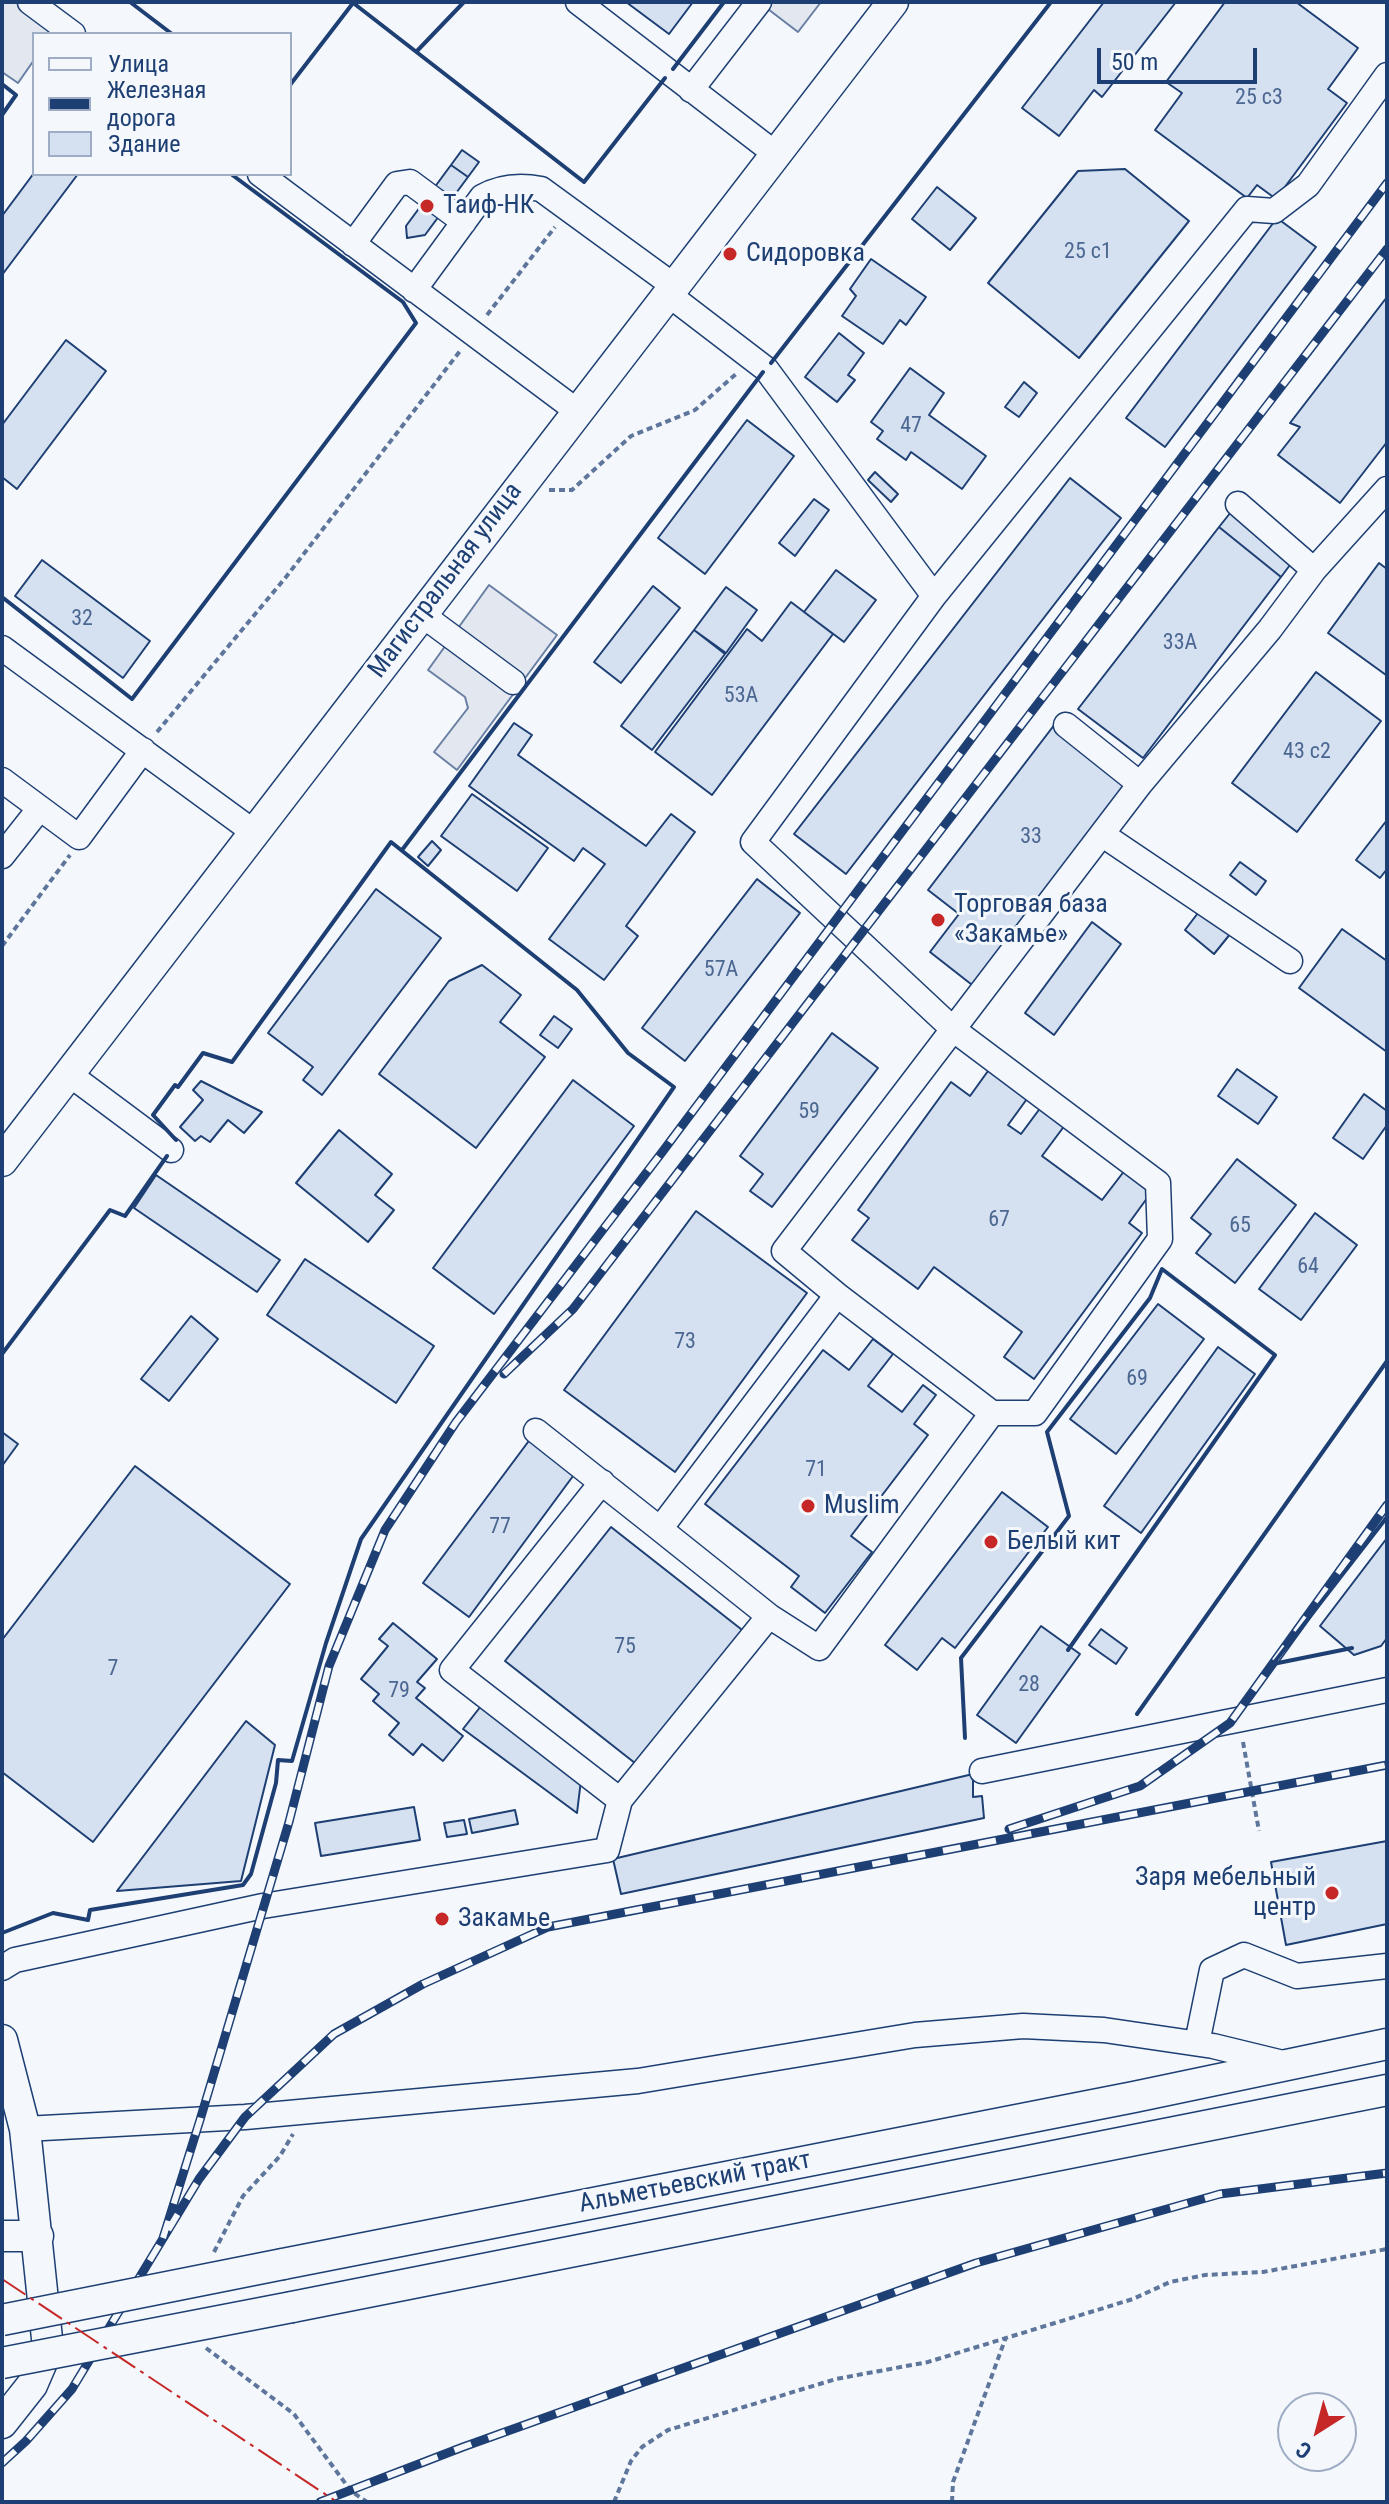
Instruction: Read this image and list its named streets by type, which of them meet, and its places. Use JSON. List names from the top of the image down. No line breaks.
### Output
{"streets":{"main road":["Магистральная улица","Альметьевский тракт"]},"places":["Таиф-НК","Сидоровка","Торговая база «Закамье»","Muslim","Белый кит","Заря мебельный центр","Закамье"],"house_numbers":["25 с3","25 с1","47","32","33А","53А","43 с2","33","57А","59","67","65","64","73","69","71","77","75","7","28","79"],"legend":["Улица","Железная дорога","Здание"],"scale_bar":"50 m","north":"bottom left"}
